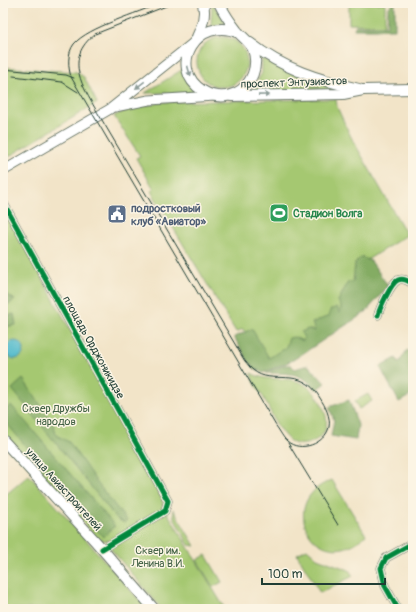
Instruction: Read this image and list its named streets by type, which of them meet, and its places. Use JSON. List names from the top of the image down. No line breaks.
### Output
{"streets":{"main road":["проспект Энтузиастов","улица Авиастроителей"],"street":["площадь Орджоникидзе"]},"crossings":[["площадь Орджоникидзе","улица Авиастроителей"]],"parks":["Сквер Дружбы народов","Сквер им. Ленина В.И."],"places":{"sports":["Стадион Волга"],"public building":["подростковый клуб «Авиатор»"]},"scale_bar":"100 m"}
